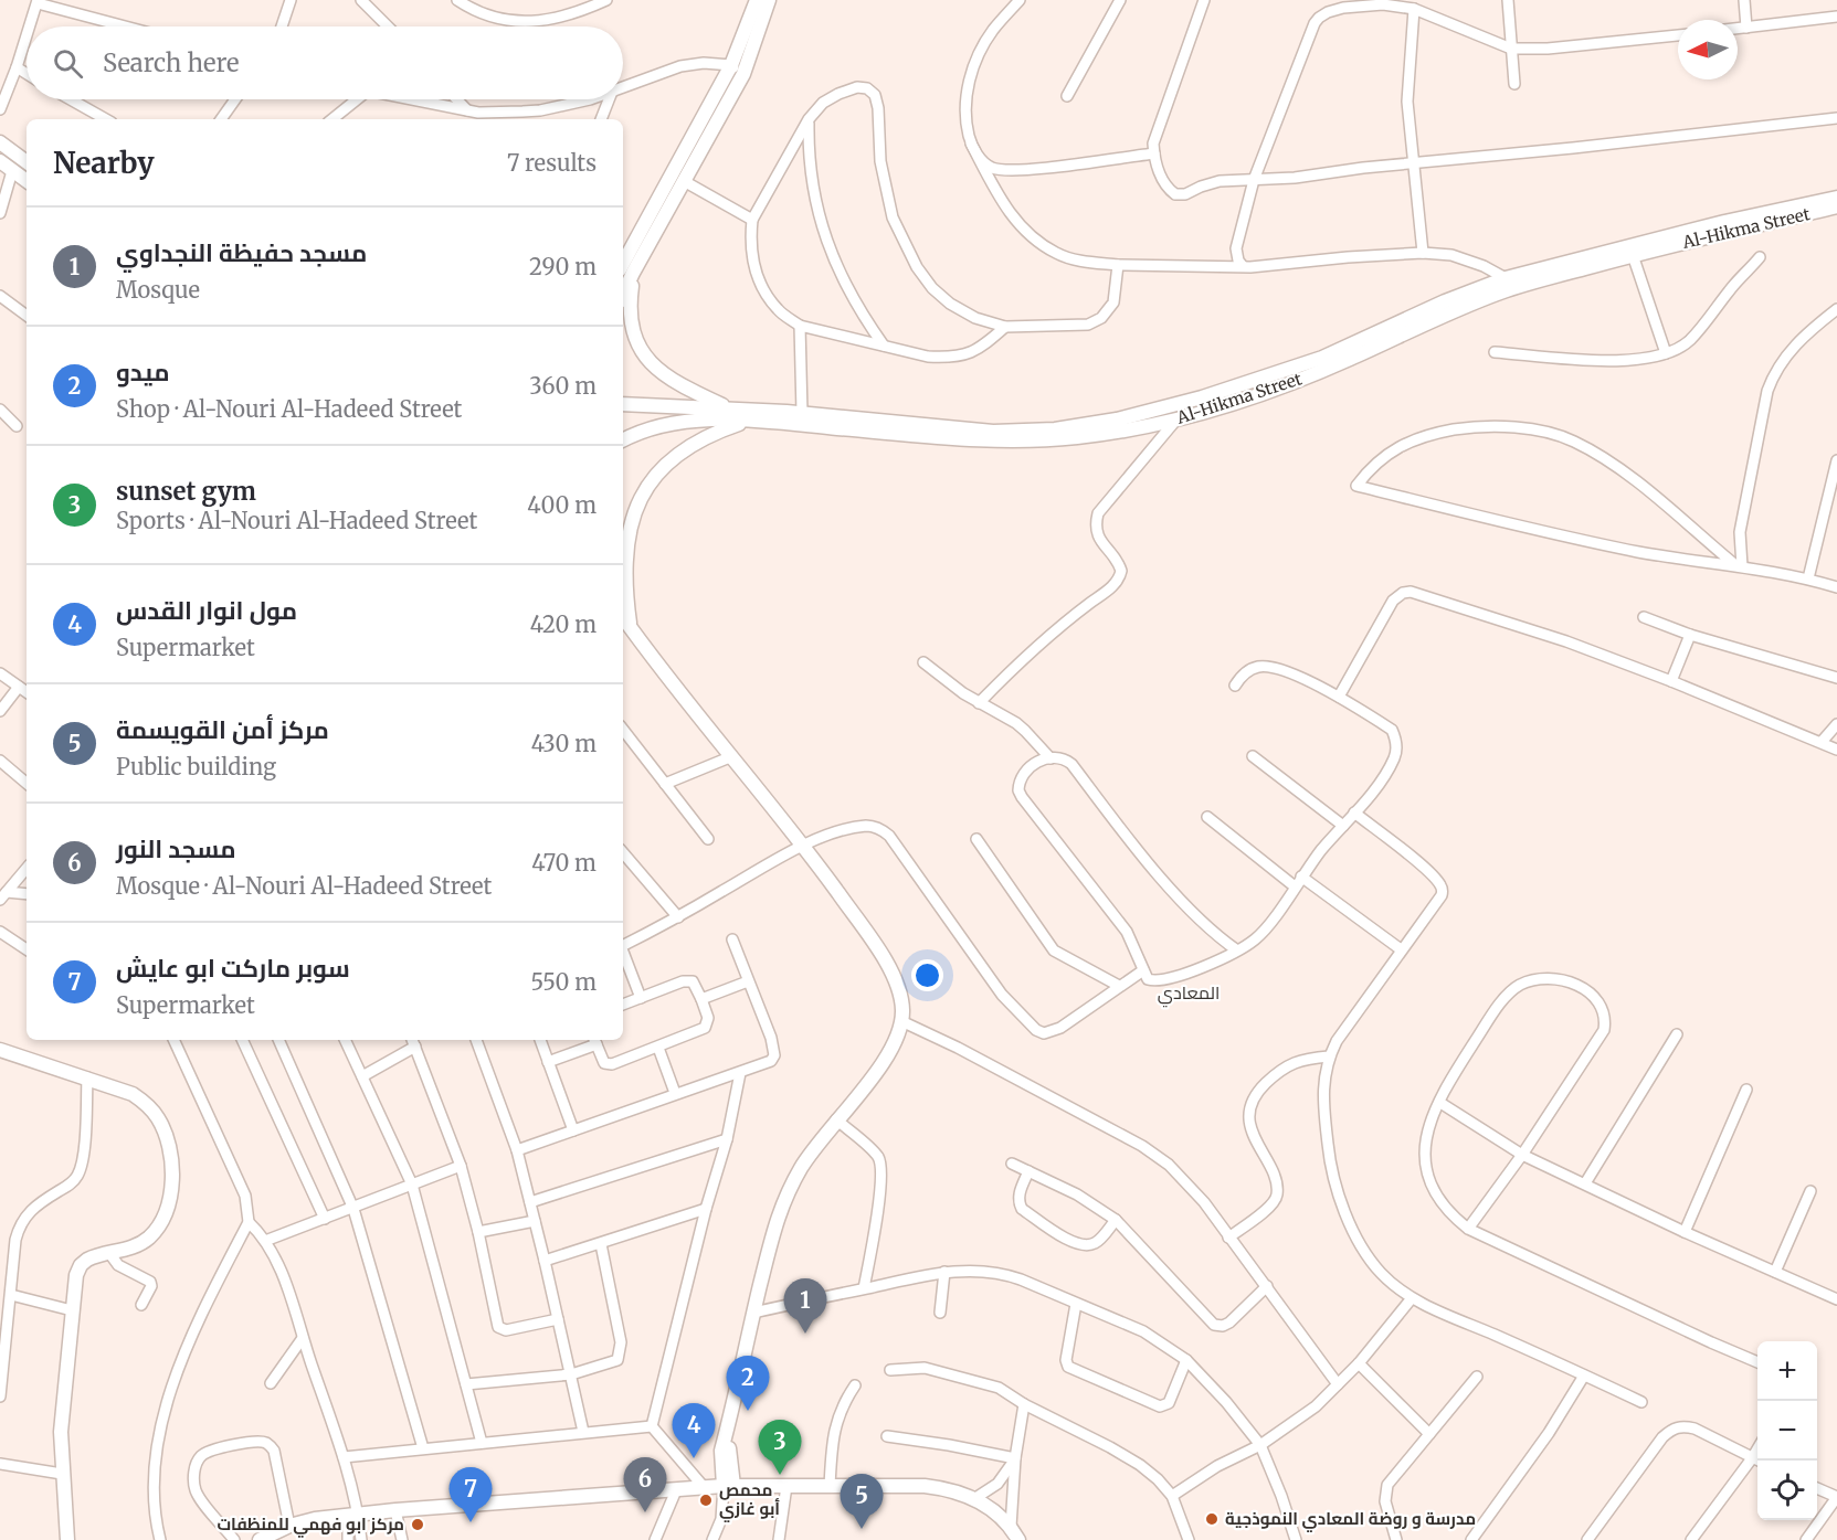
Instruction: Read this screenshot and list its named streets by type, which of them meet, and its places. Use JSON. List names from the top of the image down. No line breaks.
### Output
{"streets":{"street":["Al-Hikma Street"]},"districts":["المعادي"],"places":["محمص أبو غازي","مدرسة و روضة المعادي النموذجية","مركز ابو فهمي للمنظفات"],"north":"left","page":{"search":"Search here","heading":["Nearby","7 results"],"list":[{"mark":"1","name":"مسجد حفيظة النجداوي","note":"Mosque","value":"290 m"},{"mark":"2","name":"ميدو","note":"Shop · Al-Nouri Al-Hadeed Street","value":"360 m"},{"mark":"3","name":"sunset gym","note":"Sports · Al-Nouri Al-Hadeed Street","value":"400 m"},{"mark":"4","name":"مول انوار القدس","note":"Supermarket","value":"420 m"},{"mark":"5","name":"مركز أمن القويسمة","note":"Public building","value":"430 m"},{"mark":"6","name":"مسجد النور","note":"Mosque · Al-Nouri Al-Hadeed Street","value":"470 m"},{"mark":"7","name":"سوبر ماركت ابو عايش","note":"Supermarket","value":"550 m"}],"pins":["1","2","4","3","6","7","5"],"map_buttons":["+","−"]}}
